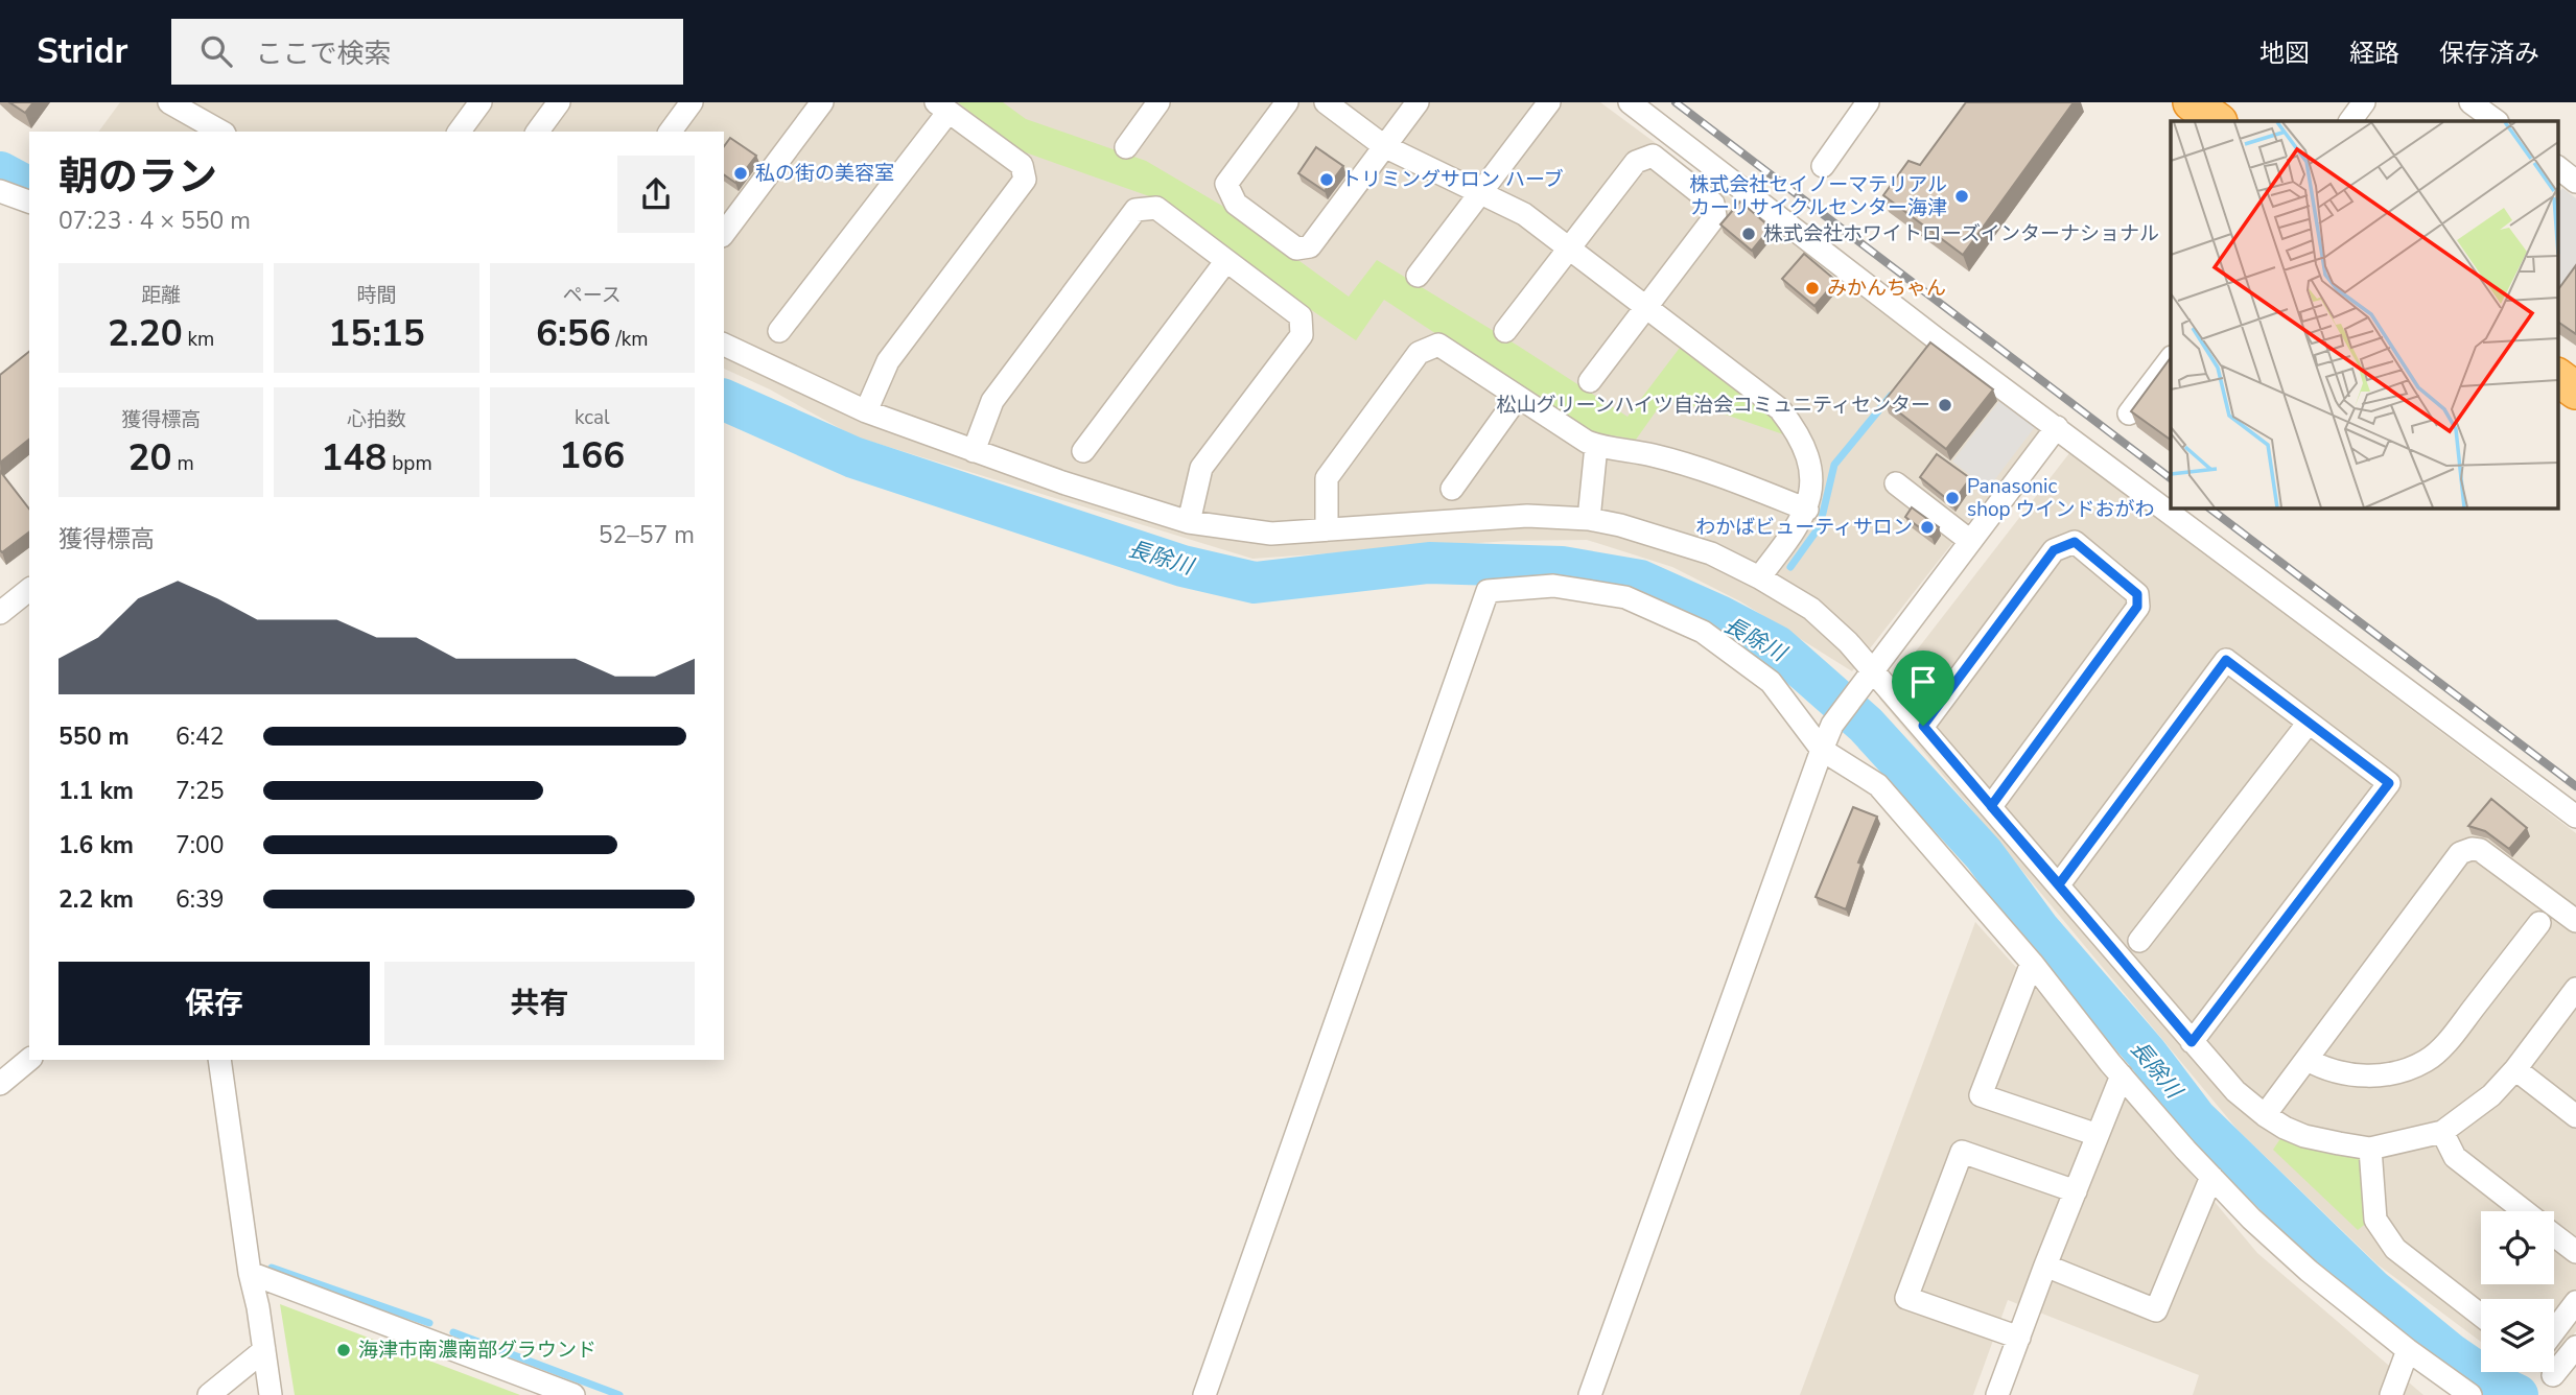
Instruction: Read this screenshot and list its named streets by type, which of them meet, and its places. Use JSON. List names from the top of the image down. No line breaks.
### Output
{"water":["長除川"],"places":["私の街の美容室","トリミングサロン ハーブ","株式会社セイノーマテリアル カーリサイクルセンター海津","株式会社ホワイトローズインターナショナル","みかんちゃん","松山グリーンハイツ自治会コミュニティセンター","Panasonic shop ウインドおがわ","わかばビューティサロン","海津市南濃南部グラウンド"],"page":{"header":"Stridr","search":"ここで検索","nav":["地図","経路","保存済み"],"heading":["朝のラン","07:23 · 4 × 550 m"],"stats":[["距離","2.20 km"],["時間","15:15"],["ペース","6:56 /km"],["獲得標高","20 m"],["心拍数","148 bpm"],["kcal","166"]],"chart":["獲得標高","52–57 m"],"list":[{"name":"550 m","note":"6:42"},{"name":"1.1 km","note":"7:25"},{"name":"1.6 km","note":"7:00"},{"name":"2.2 km","note":"6:39"}],"buttons":["保存","共有"]}}
